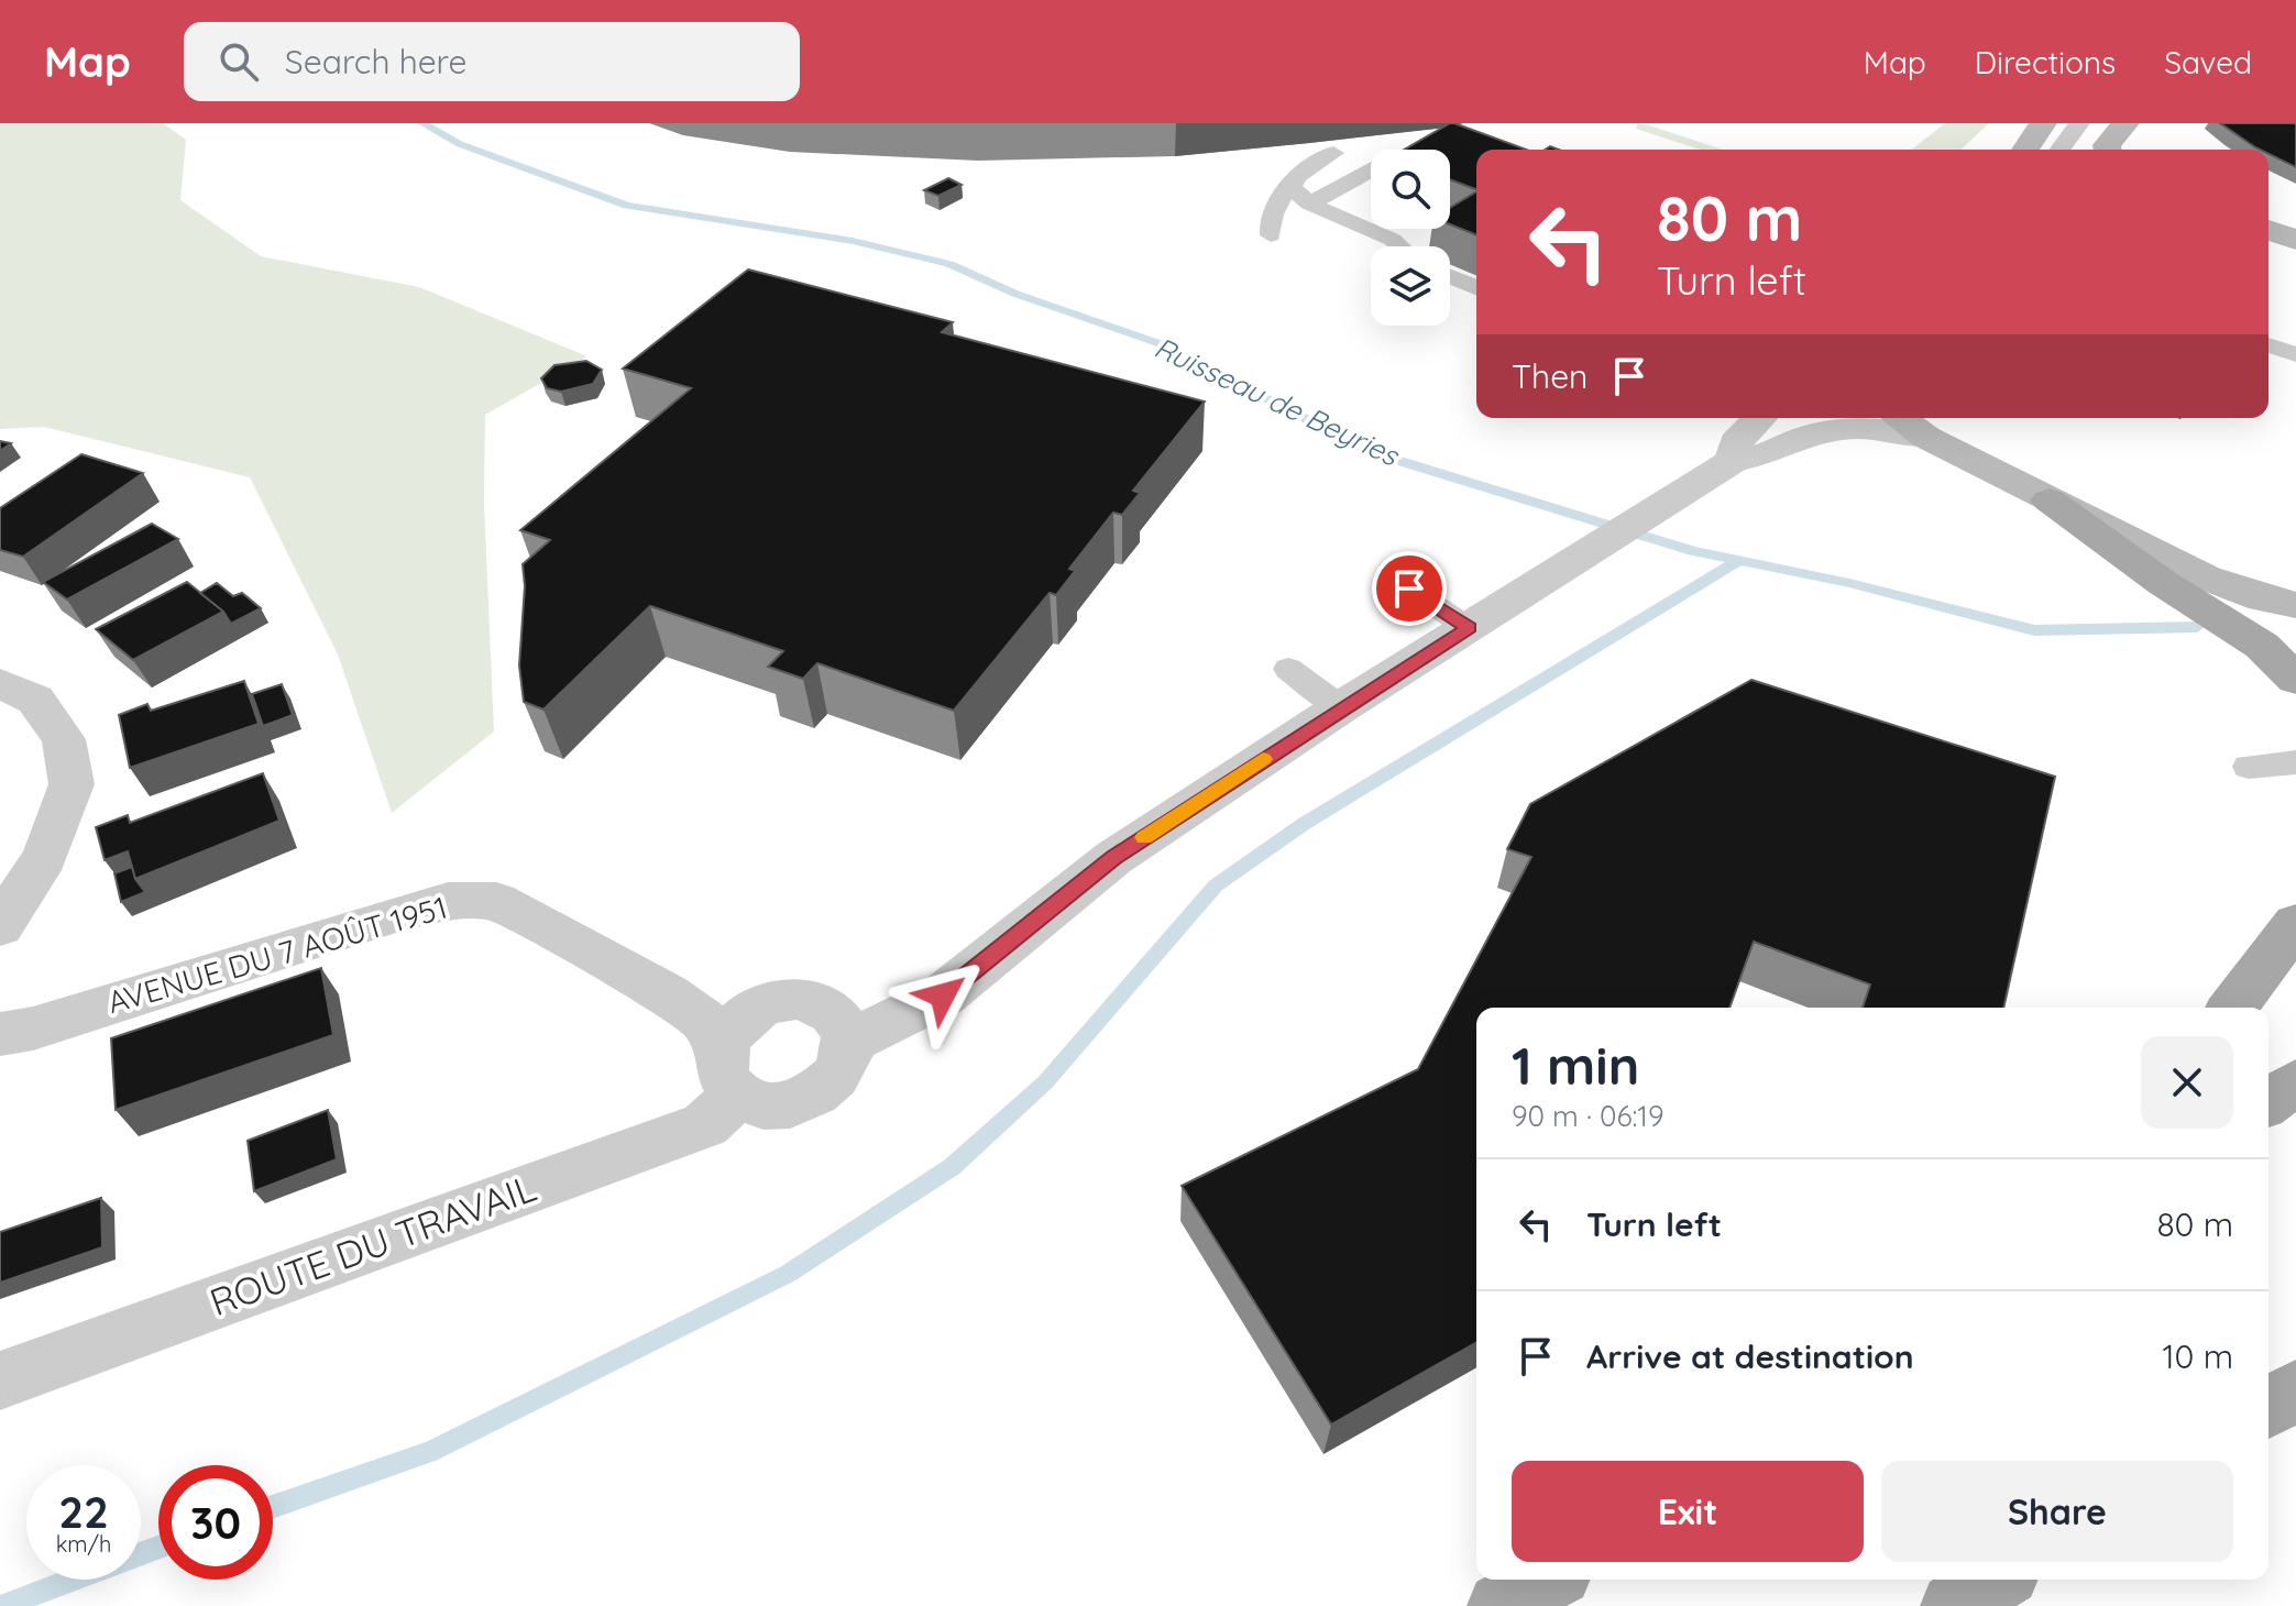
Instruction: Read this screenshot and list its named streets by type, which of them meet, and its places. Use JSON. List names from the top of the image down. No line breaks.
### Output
{"streets":{"street":["AVENUE DU 7 AOÛT 1951","ROUTE DU TRAVAIL"]},"crossings":[["AVENUE DU 7 AOÛT 1951","ROUTE DU TRAVAIL"]],"water":["Ruisseau de Beyries"],"page":{"header":"Map","search":"Search here","nav":["Map","Directions","Saved"],"turn":["80 m","Turn left"],"then":"Then","heading":["1 min","90 m · 06:19"],"list":[{"name":"Turn left","value":"80 m"},{"name":"Arrive at destination","value":"10 m"}],"buttons":["Exit","Share"],"speed":"22 km/h","limit":"30"}}
